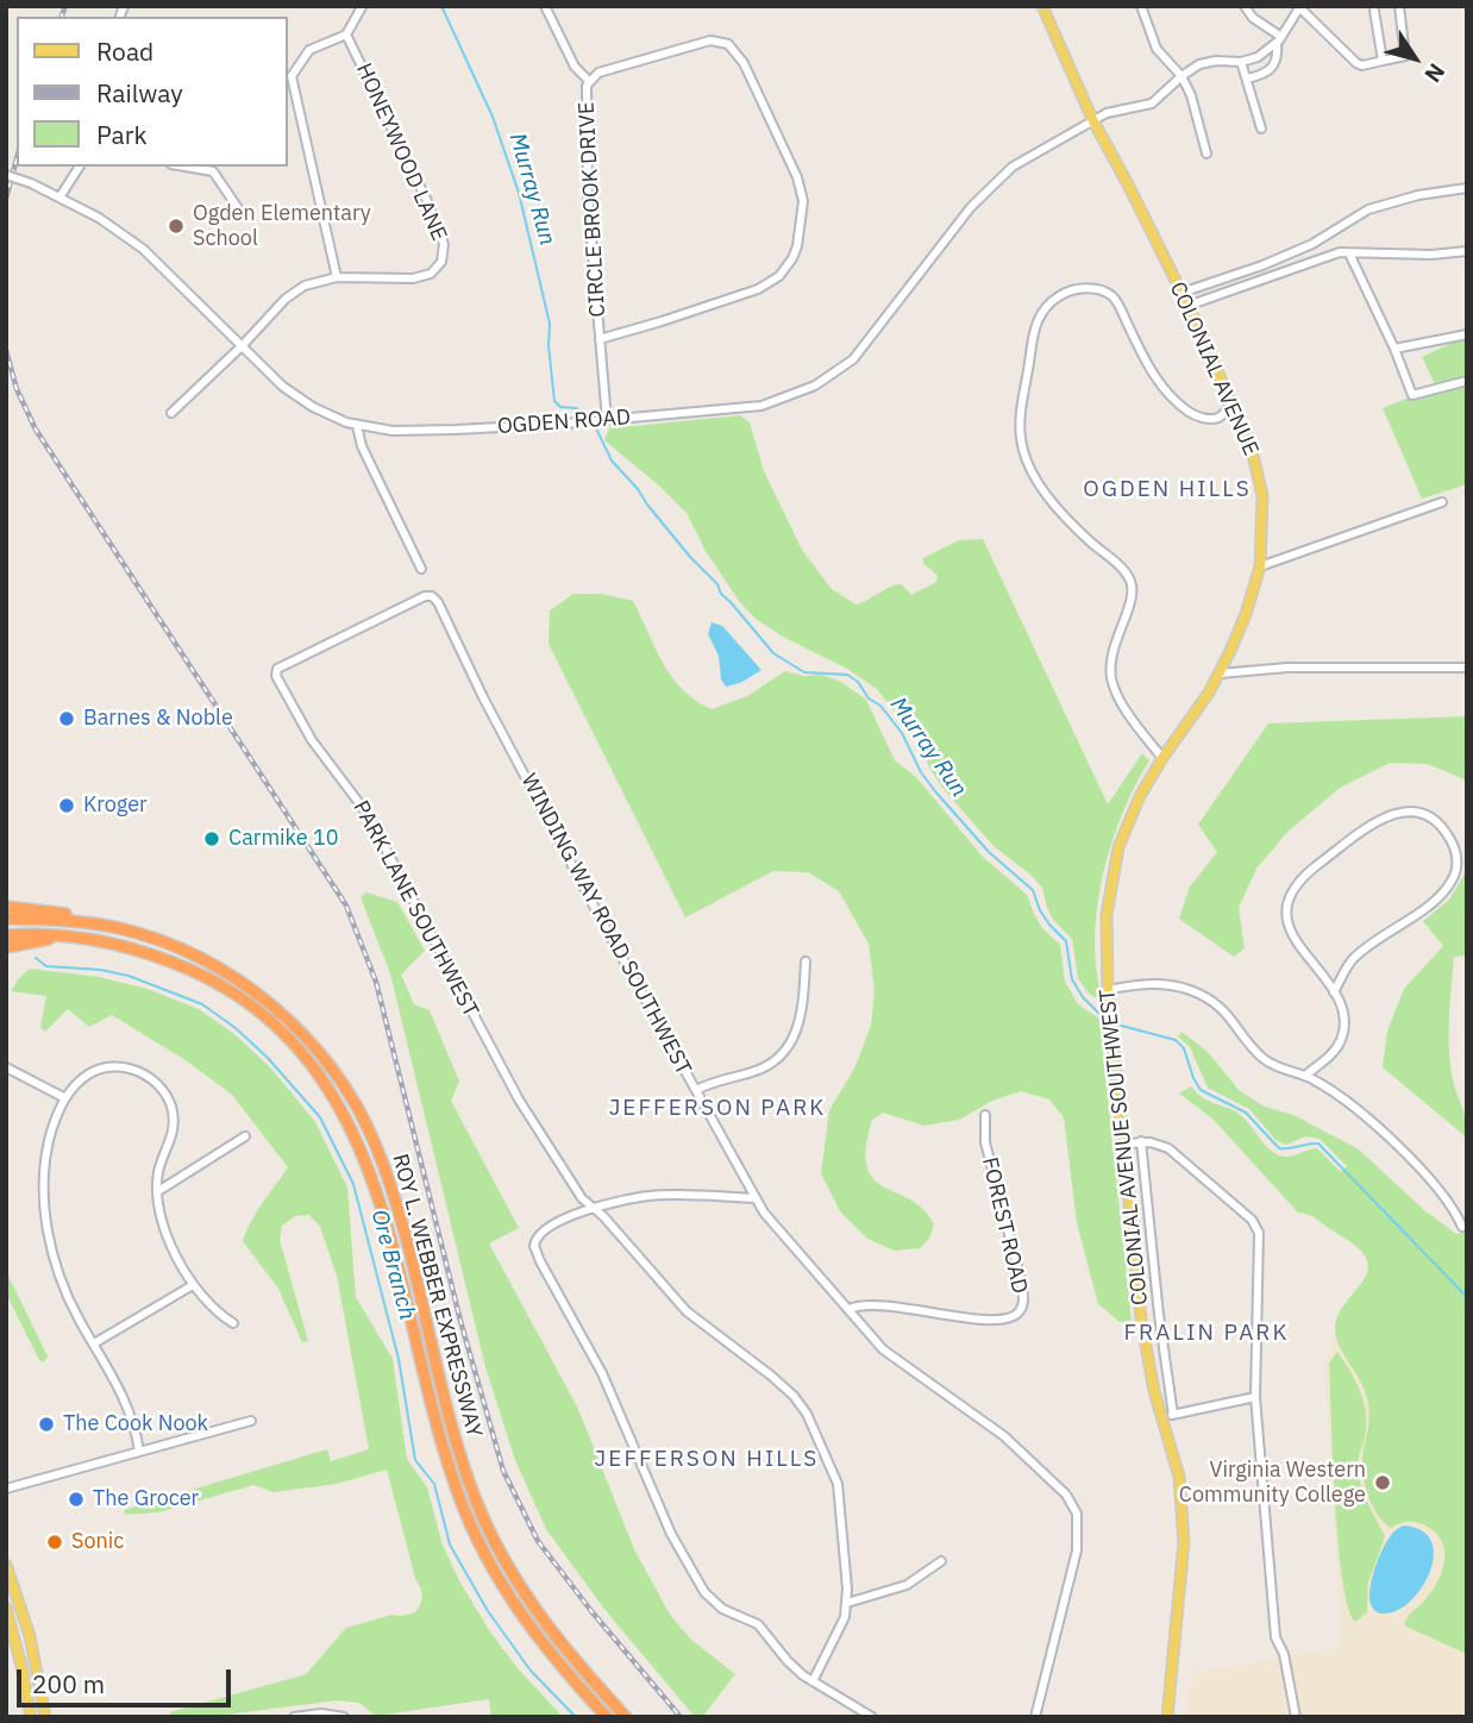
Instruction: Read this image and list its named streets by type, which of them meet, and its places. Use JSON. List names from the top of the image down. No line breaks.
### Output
{"streets":{"highway":["ROY L. WEBBER EXPRESSWAY"],"main road":["COLONIAL AVENUE","COLONIAL AVENUE SOUTHWEST"],"street":["HONEYWOOD LANE","CIRCLE BROOK DRIVE","OGDEN ROAD","PARK LANE SOUTHWEST","WINDING WAY ROAD SOUTHWEST","FOREST ROAD"]},"crossings":[["HONEYWOOD LANE","OGDEN ROAD"],["CIRCLE BROOK DRIVE","OGDEN ROAD"],["COLONIAL AVENUE","OGDEN ROAD"],["COLONIAL AVENUE","COLONIAL AVENUE SOUTHWEST"],["PARK LANE SOUTHWEST","WINDING WAY ROAD SOUTHWEST"],["WINDING WAY ROAD SOUTHWEST","FOREST ROAD"]],"districts":["OGDEN HILLS","JEFFERSON PARK","FRALIN PARK","JEFFERSON HILLS"],"water":["Murray Run","Ore Branch"],"places":["Ogden Elementary School","Barnes & Noble","Kroger","Carmike 10","The Cook Nook","Virginia Western Community College","The Grocer","Sonic"],"legend":["Road","Railway","Park"],"scale_bar":"200 m","north":"bottom right"}
